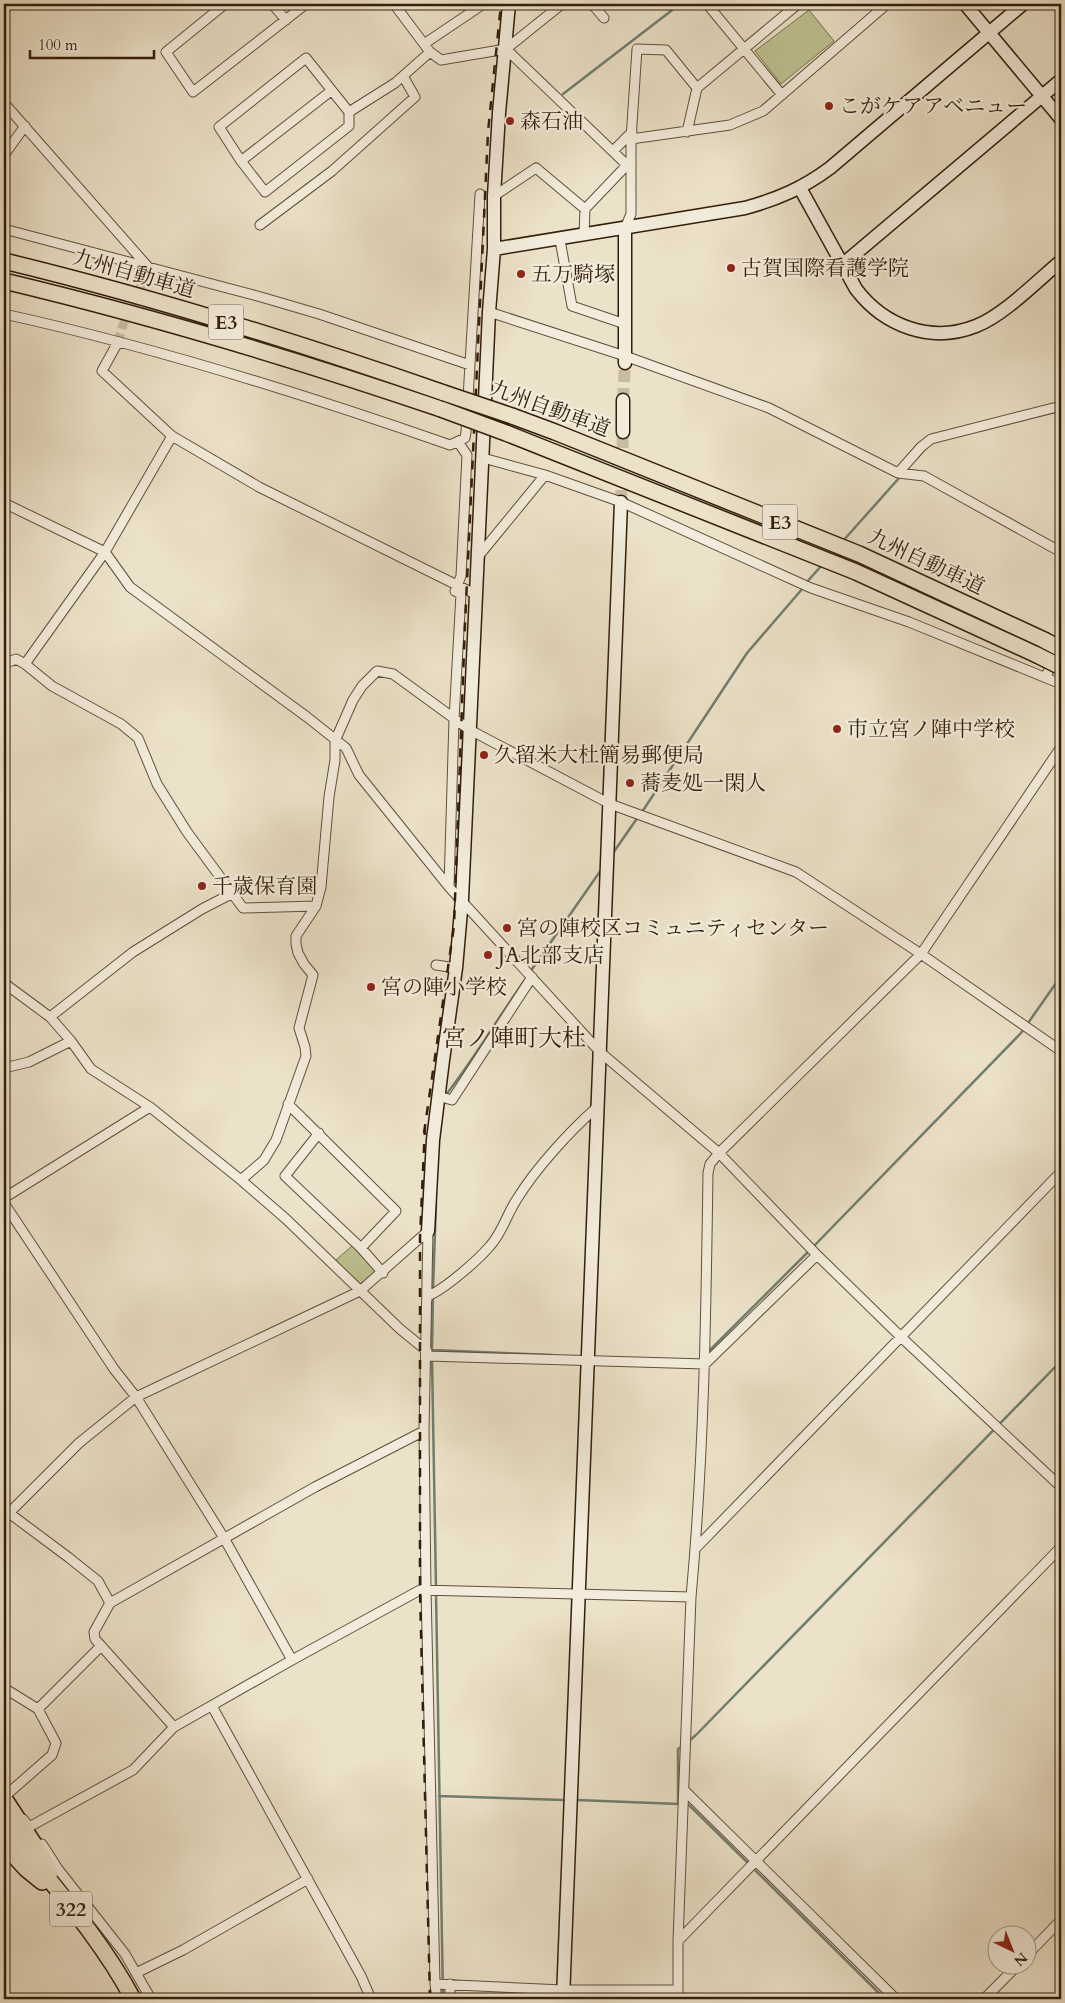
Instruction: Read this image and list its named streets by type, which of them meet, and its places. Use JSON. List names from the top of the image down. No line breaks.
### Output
{"streets":{"highway":["九州自動車道","E3","322"]},"districts":["宮ノ陣町大杜"],"places":["こがケアアベニュー","森石油","古賀国際看護学院","五万騎塚","市立宮ノ陣中学校","久留米大杜簡易郵便局","蕎麦処一閑人","千歳保育園","宮の陣校区コミュニティセンター","JA北部支店","宮の陣小学校"],"scale_bar":"100 m","north":"bottom right"}
